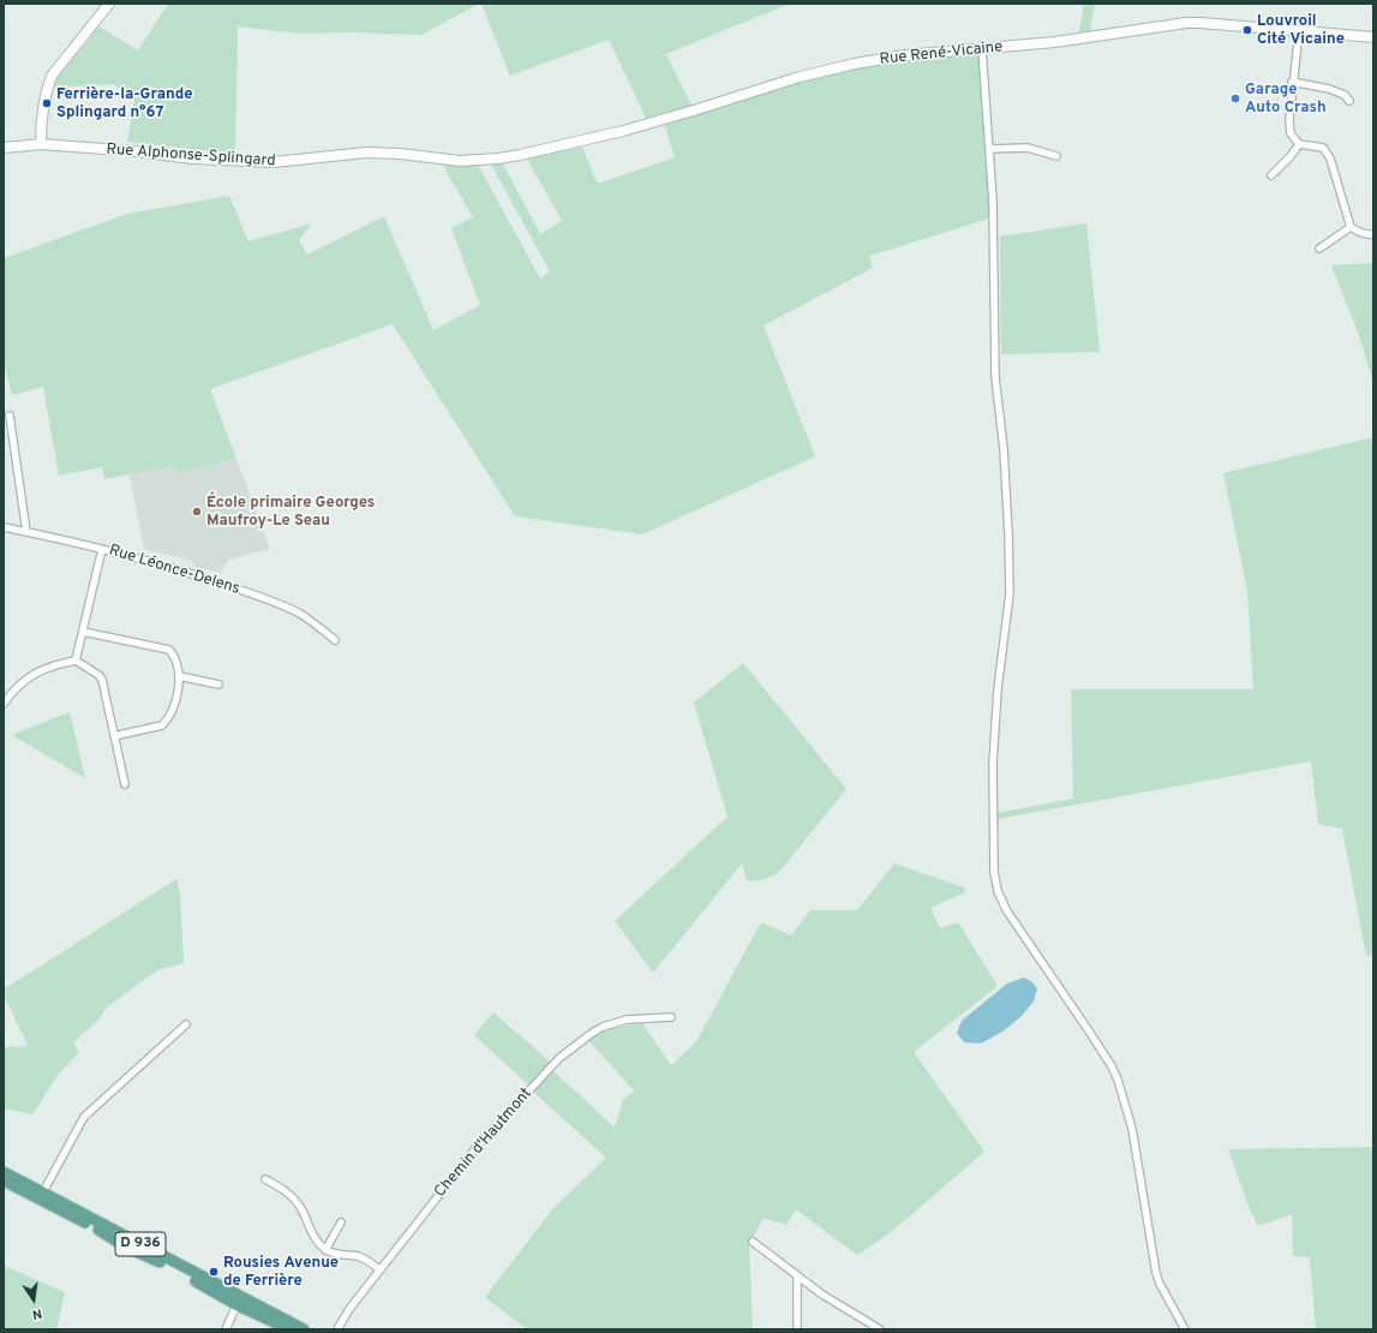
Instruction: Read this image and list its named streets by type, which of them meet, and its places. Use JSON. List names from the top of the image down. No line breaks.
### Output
{"streets":{"main road":["D 936"],"street":["Rue René-Vicaine","Rue Alphonse-Splingard","Rue Léonce-Delens","Chemin d'Hautmont"]},"crossings":[["Rue René-Vicaine","Rue Alphonse-Splingard"]],"places":["Louvroil Cité Vicaine","Garage Auto Crash","Ferrière-la-Grande Splingard n°67","École primaire Georges Maufroy-Le Seau","Rousies Avenue de Ferrière"],"north":"bottom"}
